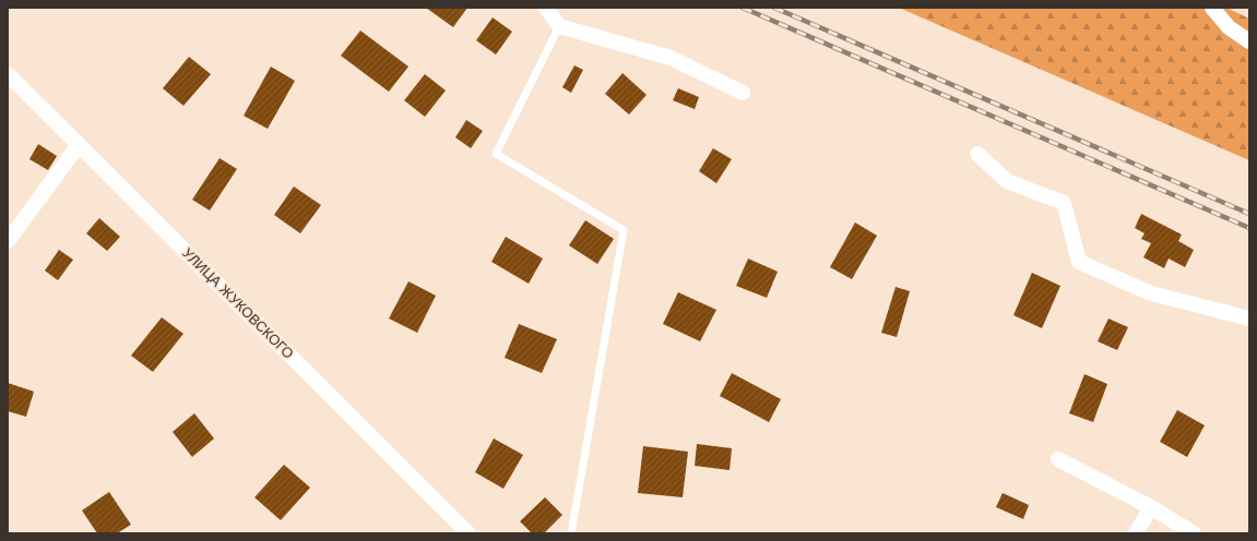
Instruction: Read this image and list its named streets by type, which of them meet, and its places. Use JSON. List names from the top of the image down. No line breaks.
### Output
{"streets":{"street":["УЛИЦА ЖУКОВСКОГО"]}}
